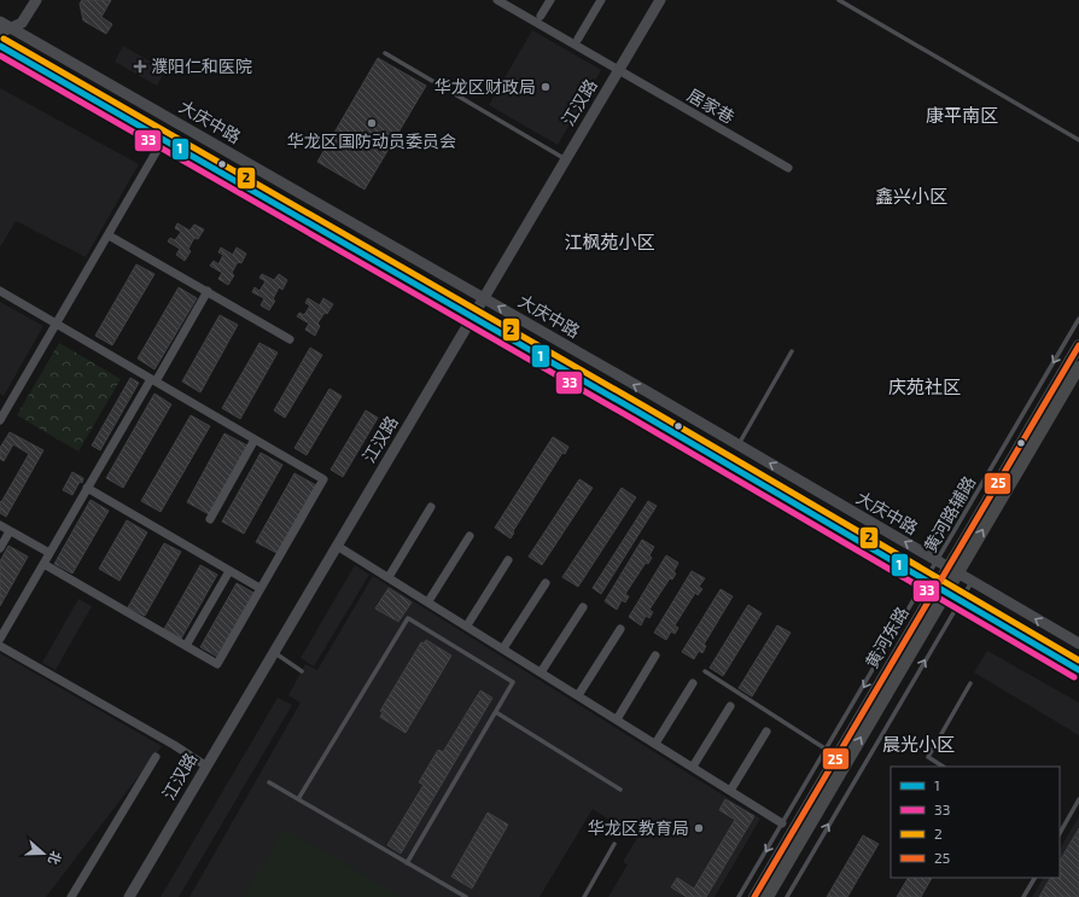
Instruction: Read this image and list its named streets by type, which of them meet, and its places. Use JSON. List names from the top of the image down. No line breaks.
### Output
{"streets":{"main road":["江汉路","大庆中路","黄河东路"],"street":["居家巷"],"lane":["黄河路辅路"]},"crossings":[["江汉路","居家巷"],["江汉路","大庆中路"],["大庆中路","黄河路辅路"],["大庆中路","黄河东路"]],"one_way":["黄河路辅路"],"districts":["康平南区","鑫兴小区","江枫苑小区","庆苑社区","晨光小区"],"places":{"health":["濮阳仁和医院"],"other":["华龙区财政局","华龙区国防动员委员会","华龙区教育局"]},"lines":["transit line 2","transit line 1","transit line 33","transit line 25"],"legend":["1","33","2","25"],"north":"right"}
